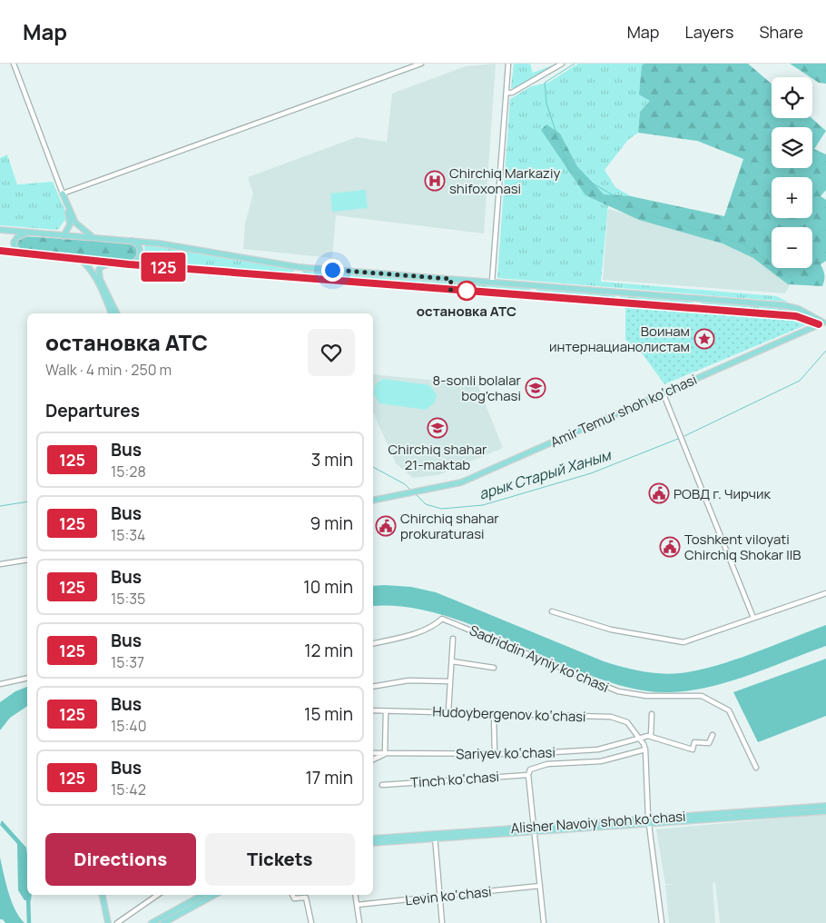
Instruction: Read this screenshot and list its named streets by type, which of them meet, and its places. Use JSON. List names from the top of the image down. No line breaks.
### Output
{"streets":{"main road":["Amir Temur shoh ko‘chasi","Alisher Navoiy shoh koʻchasi"],"street":["Sadriddin Ayniy ko‘chasi","Hudoybergenov ko‘chasi","Sariyev ko‘chasi","Tinch ko‘chasi","Levin ko‘chasi"]},"crossings":[["Hudoybergenov ko‘chasi","Sariyev ko‘chasi"]],"water":["арык Старый Ханым"],"places":{"hospital":["Chirchiq Markaziy shifoxonasi"],"other":["остановка АТС"],"place":["Воинам интернацианолистам"],"school or university":["8-sonli bolalar bog'chasi","Chirchiq shahar 21-maktab"],"public building":["РОВД г. Чирчик","Chirchiq shahar prokuraturasi","Toshkent viloyati Chirchiq Shokar IIB"]},"lines":["bus line 125"],"page":{"header":"Map","nav":["Map","Layers","Share"],"on_map":"125","map_buttons":["+","−"],"heading":[["остановка АТС","Walk · 4 min · 250 m"],"Departures"],"list":[{"mark":"125","name":"Bus","note":"15:28","value":"3 min"},{"mark":"125","name":"Bus","note":"15:34","value":"9 min"},{"mark":"125","name":"Bus","note":"15:35","value":"10 min"},{"mark":"125","name":"Bus","note":"15:37","value":"12 min"},{"mark":"125","name":"Bus","note":"15:40","value":"15 min"},{"mark":"125","name":"Bus","note":"15:42","value":"17 min"}],"buttons":["Directions","Tickets"]}}
